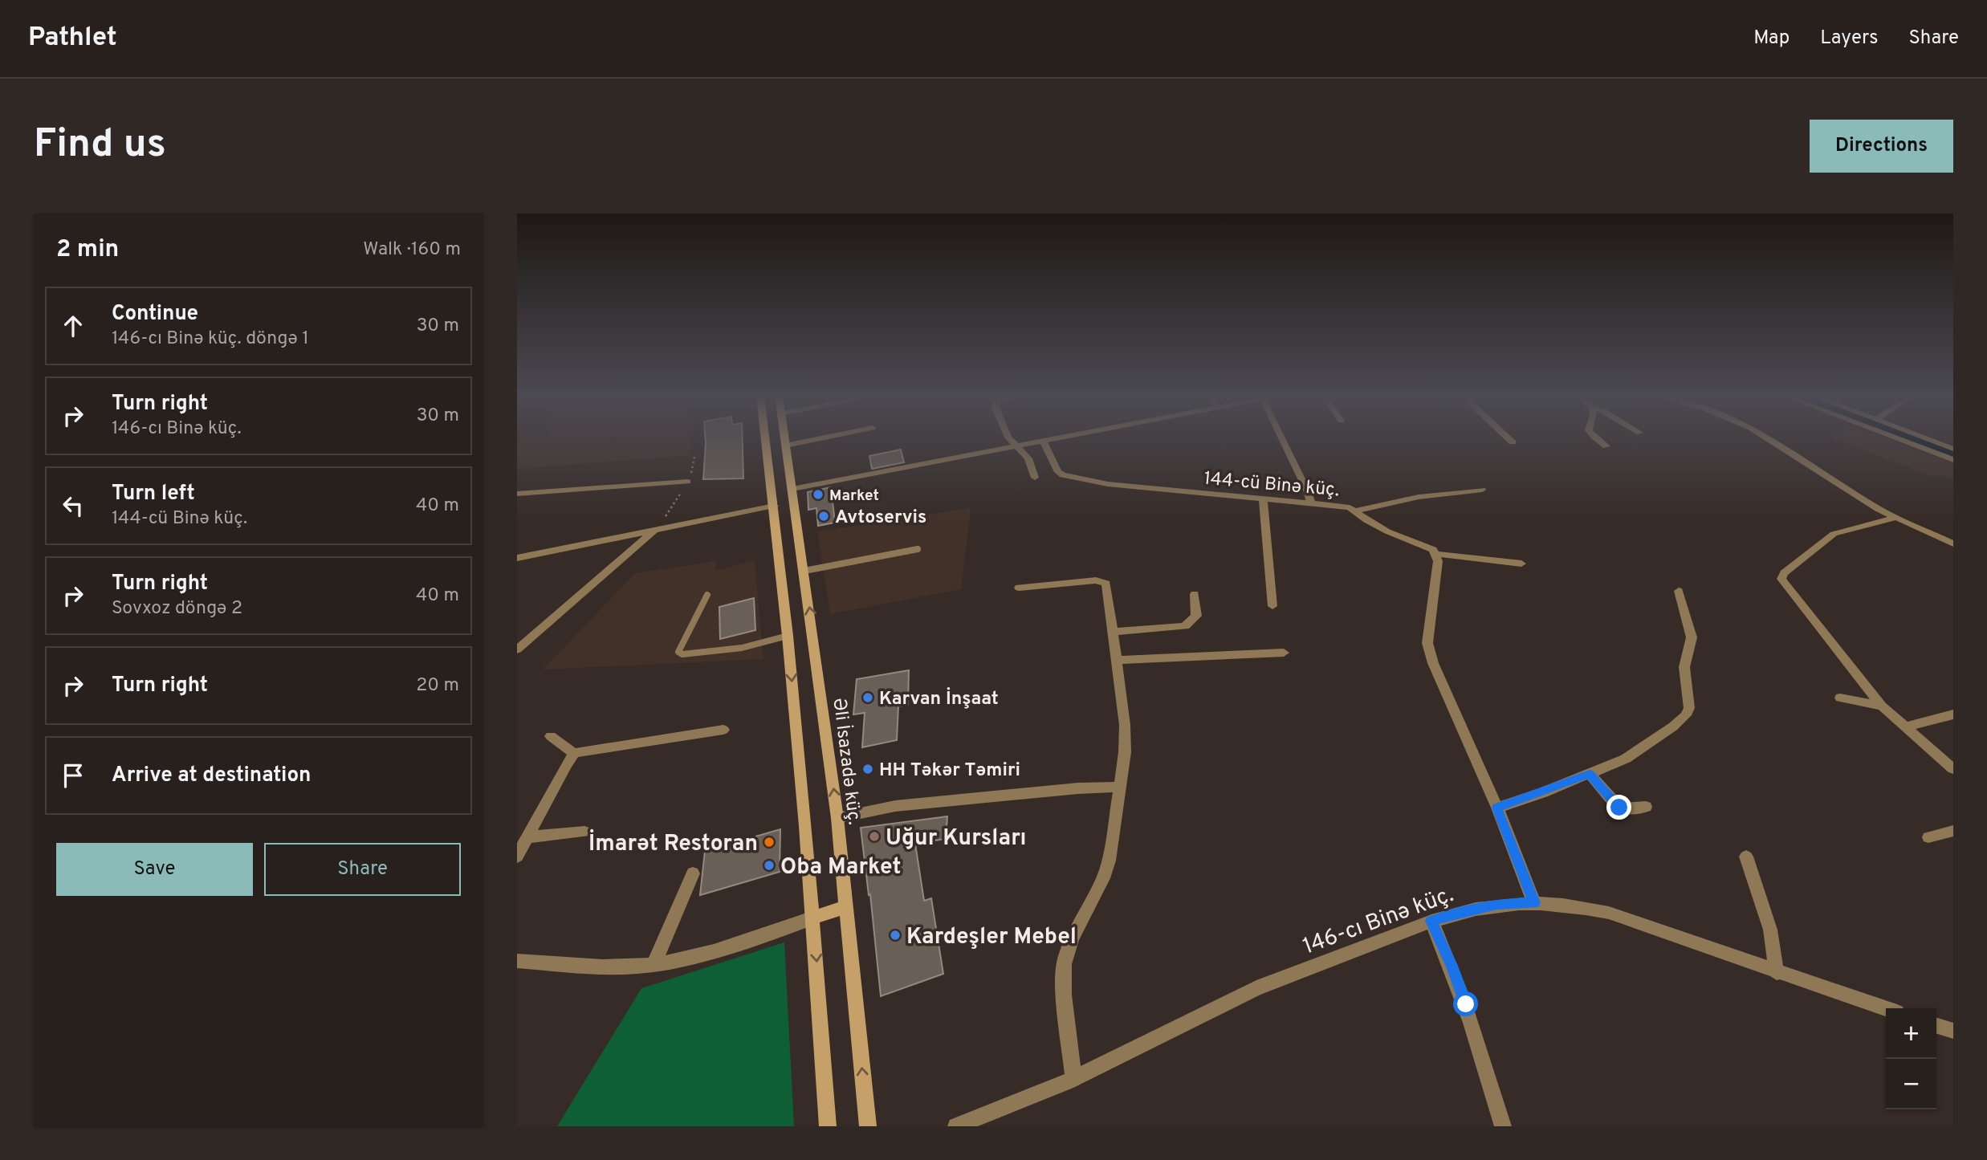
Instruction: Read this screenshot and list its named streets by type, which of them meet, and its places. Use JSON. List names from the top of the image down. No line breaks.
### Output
{"streets":{"main road":["Əli İsazadə küç."],"street":["144-cü Binə küç.","146-cı Binə küç."]},"places":["Market","Avtoservis","Karvan İnşaat","HH Təkər Təmiri","Uğur Kursları","İmarət Restoran","Oba Market","Kardeşler Mebel"],"page":{"header":"Pathlet","nav":["Map","Layers","Share"],"buttons":["Directions",["Save","Share"]],"title":"Find us","heading":["2 min","Walk · 160 m"],"list":[["Continue","146-cı Binə küç. döngə 1","30 m"],["Turn right","146-cı Binə küç.","30 m"],["Turn left","144-cü Binə küç.","40 m"],["Turn right","Sovxoz döngə 2","40 m"],["Turn right","20 m"],"Arrive at destination"],"map_buttons":["+","−"]}}
